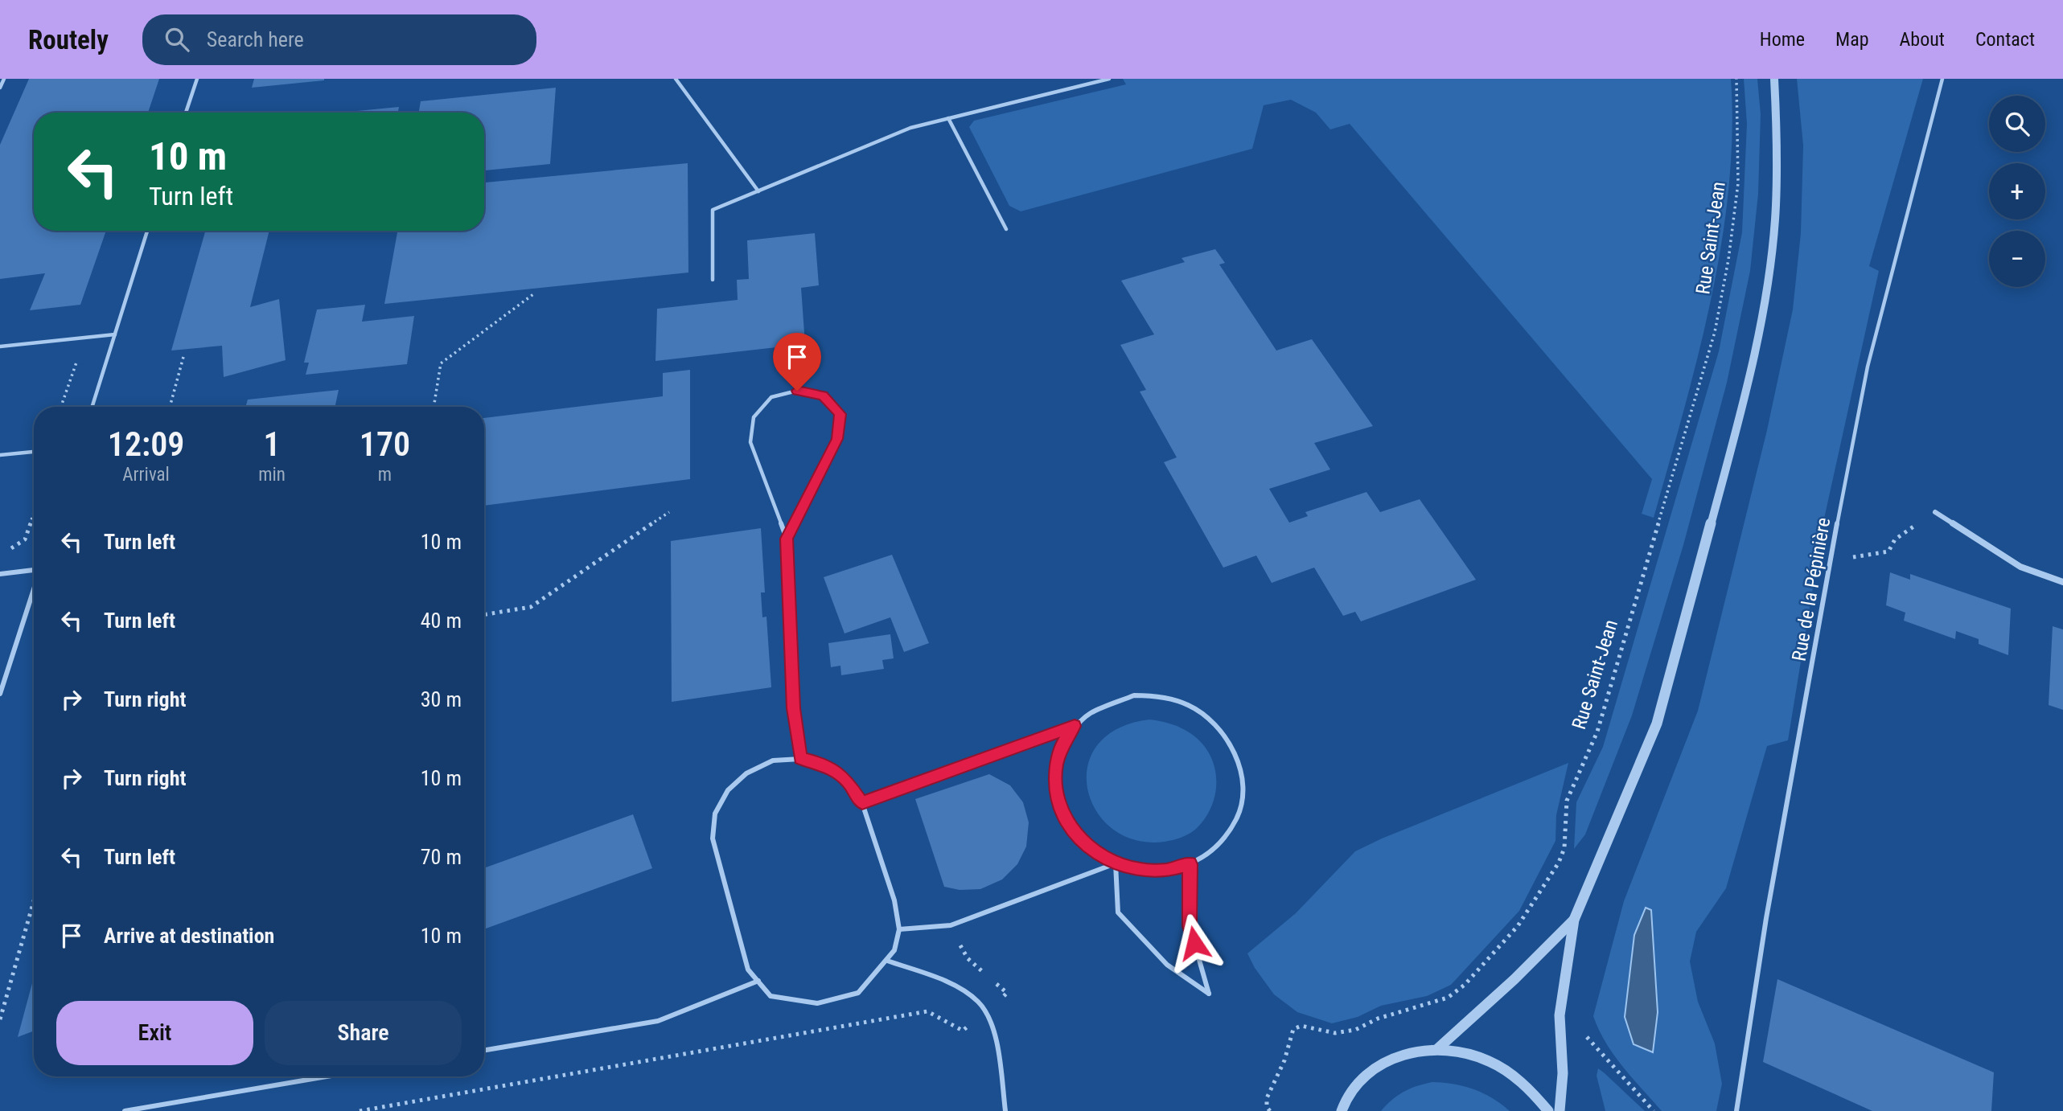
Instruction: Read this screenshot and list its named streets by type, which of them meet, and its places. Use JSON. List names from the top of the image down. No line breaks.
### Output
{"streets":{"lane":["Rue de la Pépinière"],"path":["Rue Saint-Jean"]},"page":{"header":"Routely","search":"Search here","nav":["Home","Map","About","Contact"],"map_buttons":["+","−"],"turn":["10 m","Turn left"],"eta":["12:09","Arrival","1","min","170","m"],"list":[{"name":"Turn left","value":"10 m"},{"name":"Turn left","value":"40 m"},{"name":"Turn right","value":"30 m"},{"name":"Turn right","value":"10 m"},{"name":"Turn left","value":"70 m"},{"name":"Arrive at destination","value":"10 m"}],"buttons":["Exit","Share"]}}
